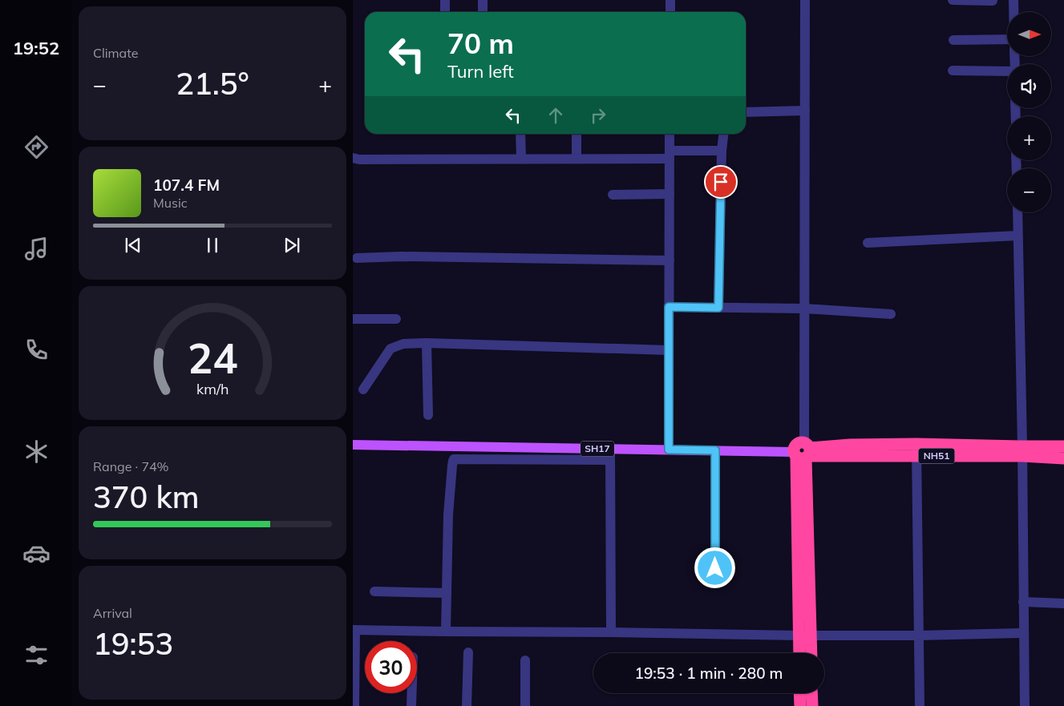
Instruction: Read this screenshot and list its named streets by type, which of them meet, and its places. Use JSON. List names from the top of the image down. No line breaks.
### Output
{"streets":{"highway":["NH51"],"main road":["SH17"]},"crossings":[["SH17","NH51"]],"north":"right","page":{"tabs":"19:52","tile":["Climate",["Range · 74%","370 km"],["Arrival","19:53"]],"map_buttons":["+","−"],"turn":["70 m","Turn left"],"heat":["−","21.5°","+"],"song":["107.4 FM","Music"],"limit":"30","trip":"19:53 · 1 min · 280 m","gauge":["24","km/h"]}}
